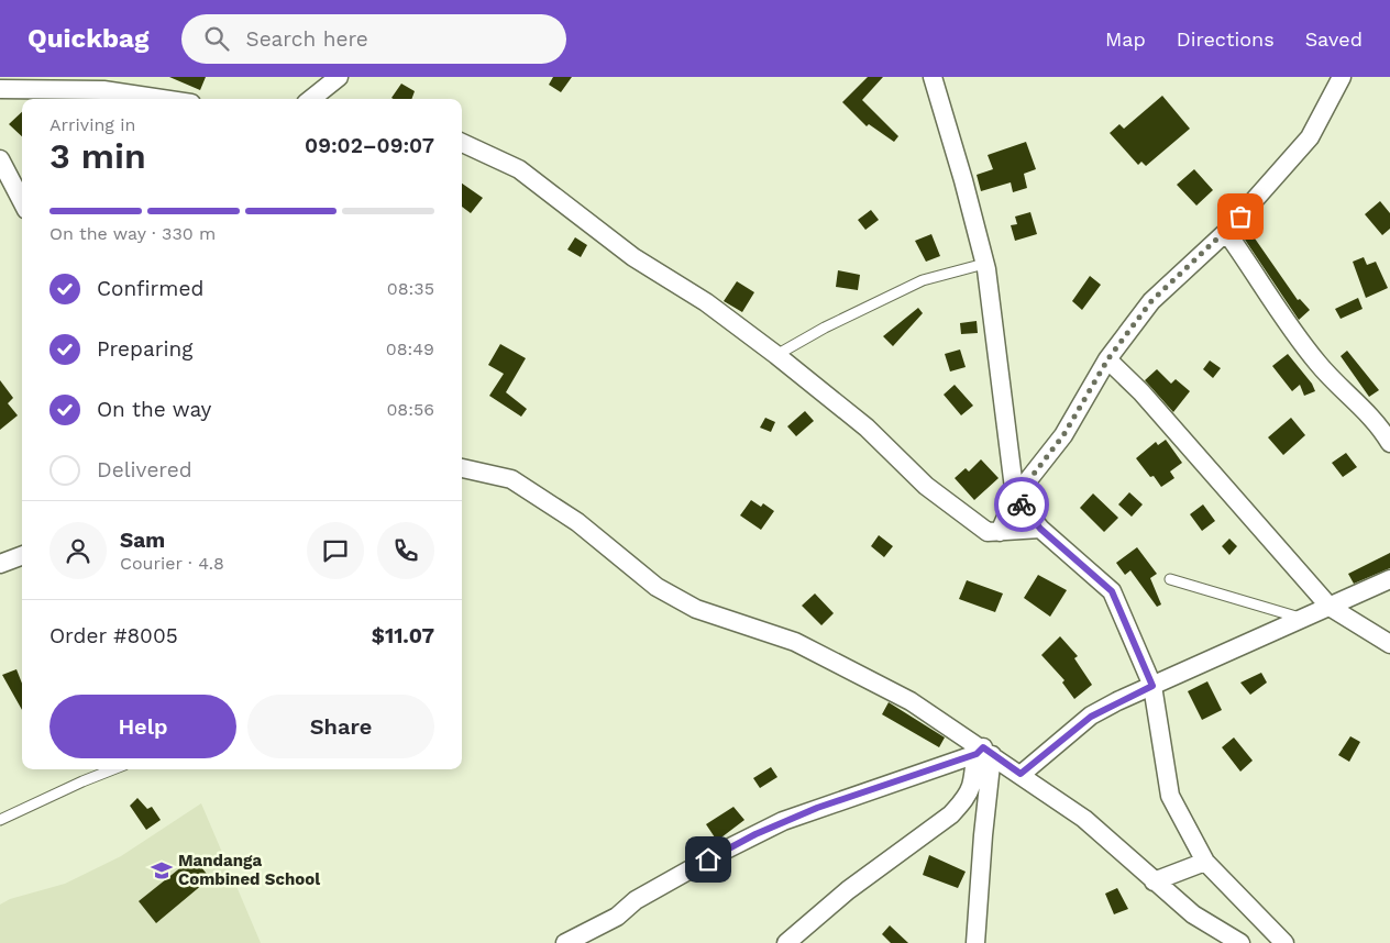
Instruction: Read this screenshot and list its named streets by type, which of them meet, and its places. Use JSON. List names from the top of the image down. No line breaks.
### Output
{"places":{"school or university":["Mandanga Combined School"]},"page":{"header":"Quickbag","search":"Search here","nav":["Map","Directions","Saved"],"heading":["3 min","Arriving in","09:02–09:07"],"panel":["Sam","Courier · 4.8","Order #8005","$11.07"],"bar":"On the way · 330 m","list":[["Confirmed","08:35"],["Preparing","08:49"],["On the way","08:56"],"Delivered"],"buttons":["Help","Share"]}}
